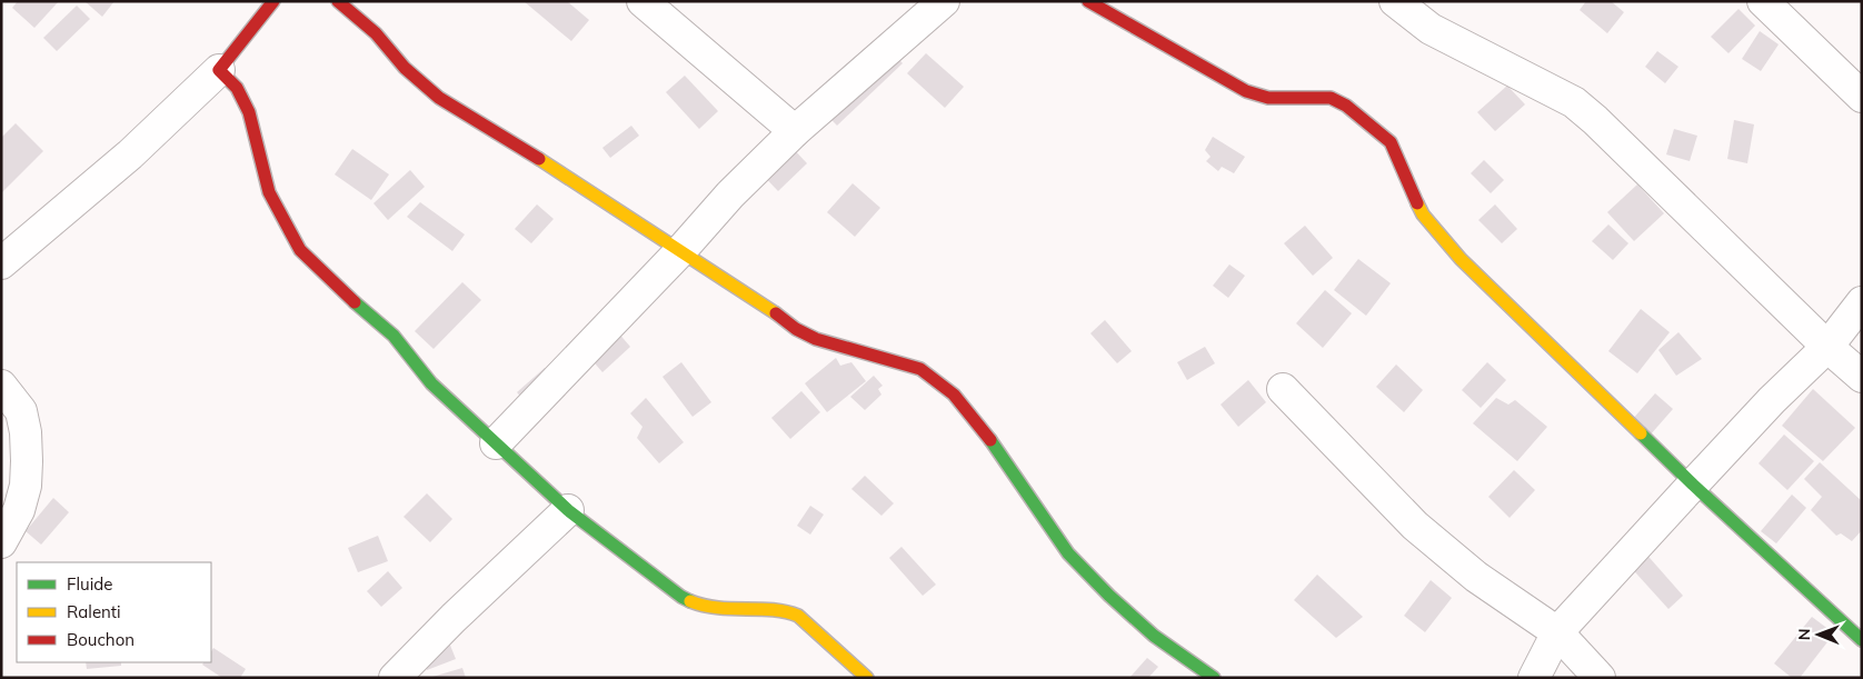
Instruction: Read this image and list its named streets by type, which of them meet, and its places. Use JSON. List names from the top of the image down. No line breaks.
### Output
{"legend":["Fluide","Ralenti","Bouchon"],"north":"left"}
